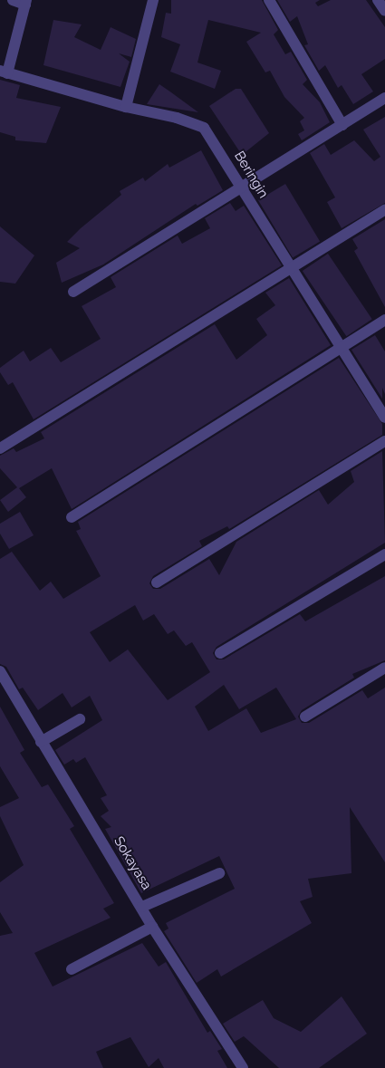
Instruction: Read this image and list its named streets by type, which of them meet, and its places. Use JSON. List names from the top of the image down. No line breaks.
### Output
{"streets":{"street":["Beringin","Sokayasa"]}}
